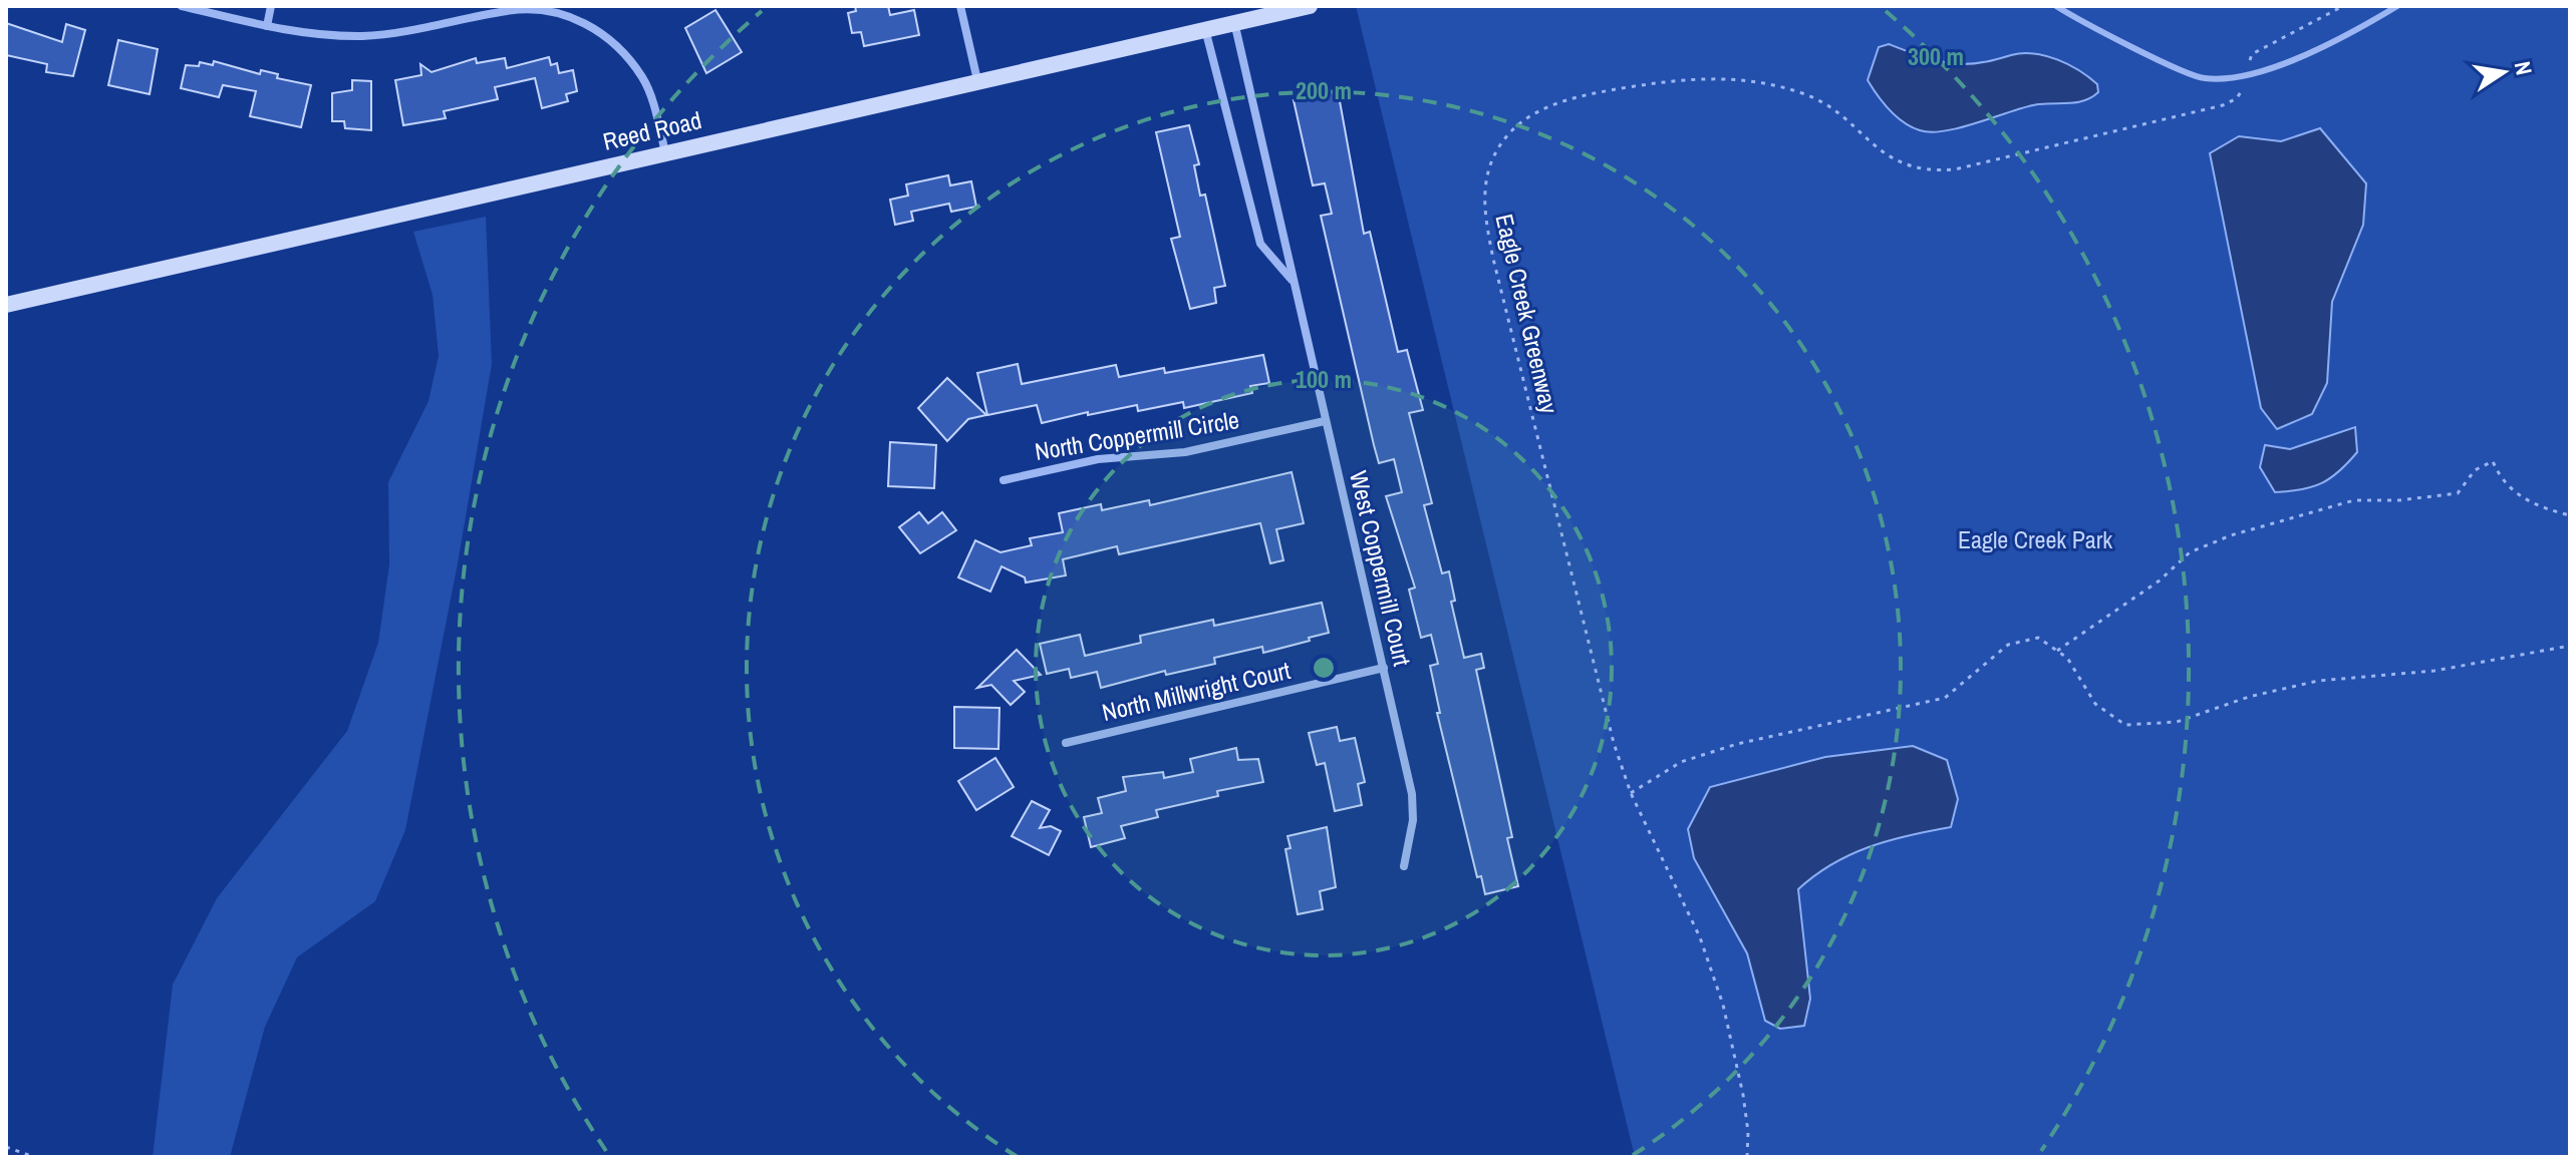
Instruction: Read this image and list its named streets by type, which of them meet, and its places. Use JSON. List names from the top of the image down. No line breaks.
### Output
{"streets":{"main road":["Reed Road"],"street":["North Coppermill Circle","West Coppermill Court","North Millwright Court"],"path":["Eagle Creek Greenway"]},"crossings":[["Reed Road","West Coppermill Court"],["North Coppermill Circle","West Coppermill Court"],["West Coppermill Court","North Millwright Court"]],"parks":["Eagle Creek Park"],"north":"right","rings":["300 m","200 m","100 m"]}
